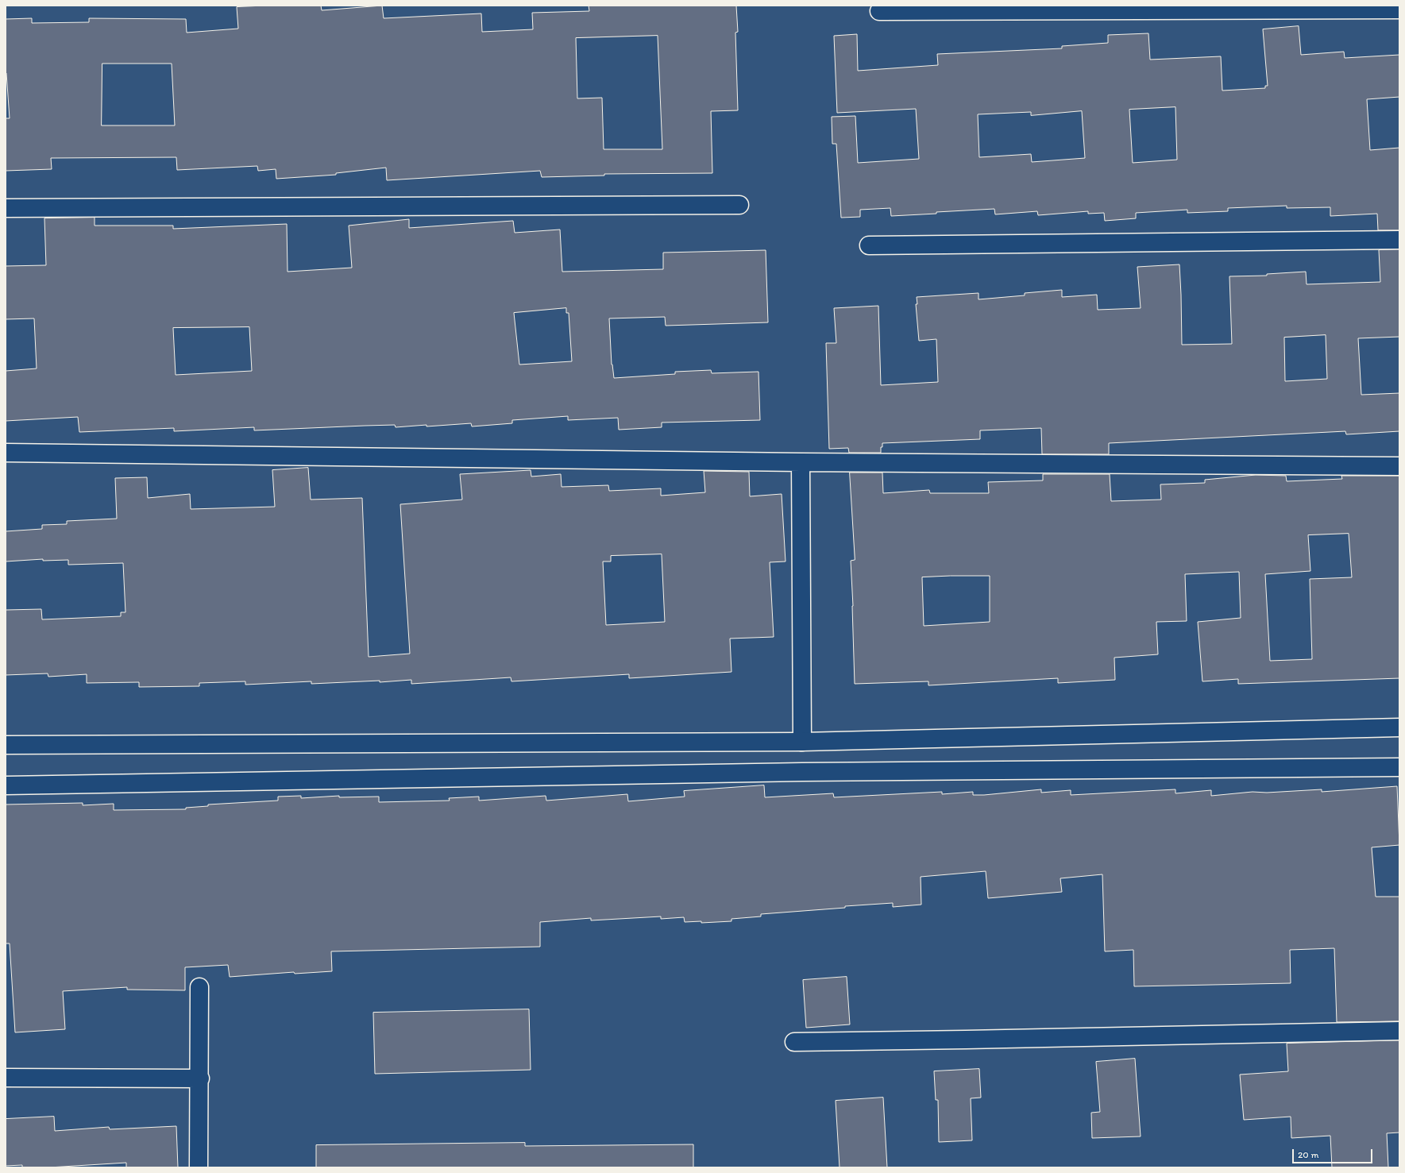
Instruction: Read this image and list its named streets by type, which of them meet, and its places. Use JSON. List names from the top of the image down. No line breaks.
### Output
{"scale_bar":"20 m"}
